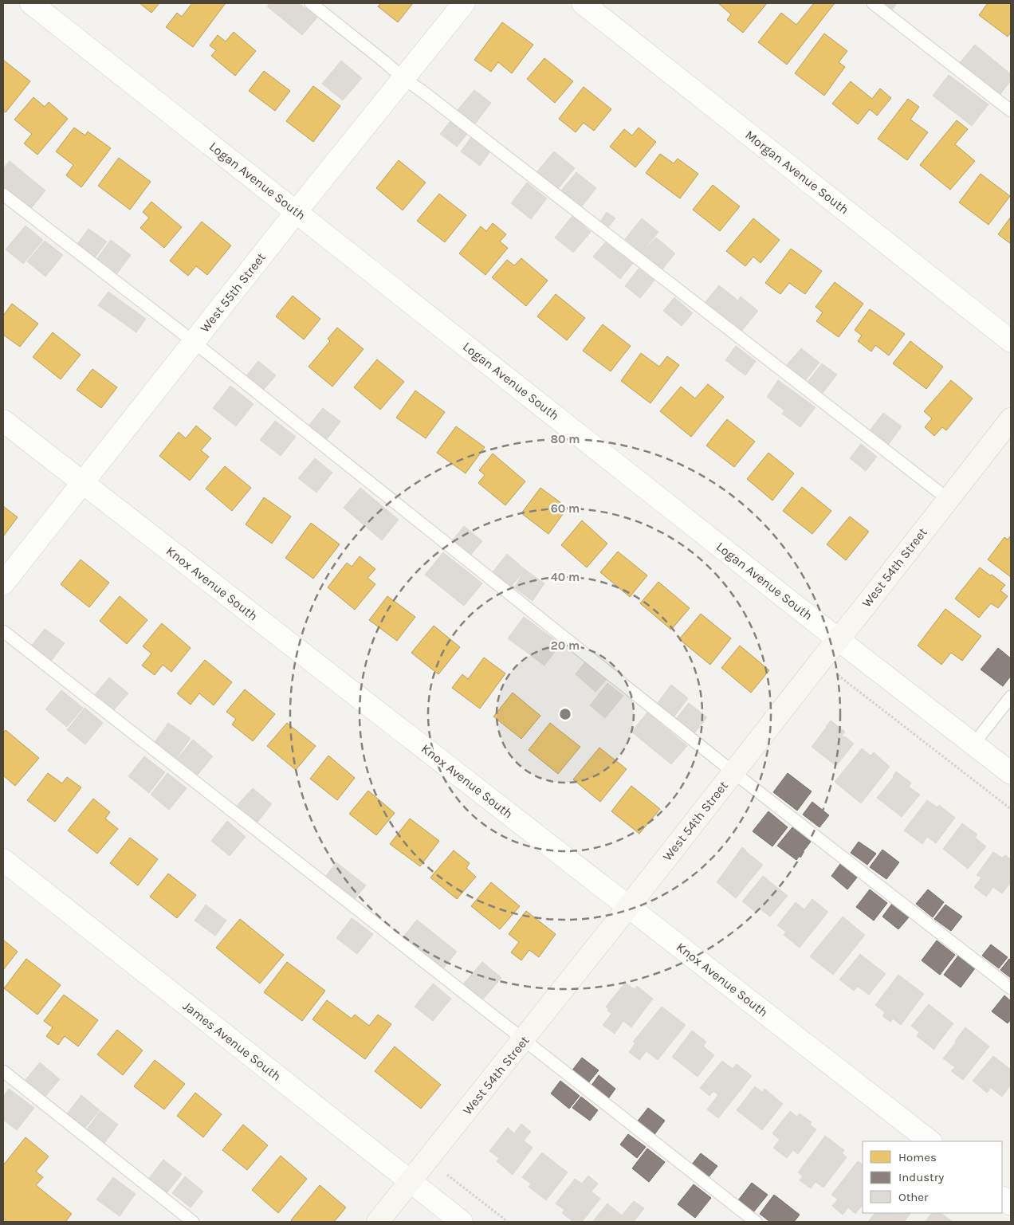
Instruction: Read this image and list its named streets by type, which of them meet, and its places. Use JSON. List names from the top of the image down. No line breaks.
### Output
{"streets":{"street":["Morgan Avenue South","Logan Avenue South","West 55th Street","West 54th Street","Knox Avenue South","James Avenue South"]},"crossings":[["Logan Avenue South","West 55th Street"],["Logan Avenue South","West 54th Street"],["West 55th Street","Knox Avenue South"],["West 54th Street","Knox Avenue South"],["West 54th Street","James Avenue South"]],"legend":["Homes","Industry","Other"],"rings":["80 m","60 m","40 m","20 m"]}
